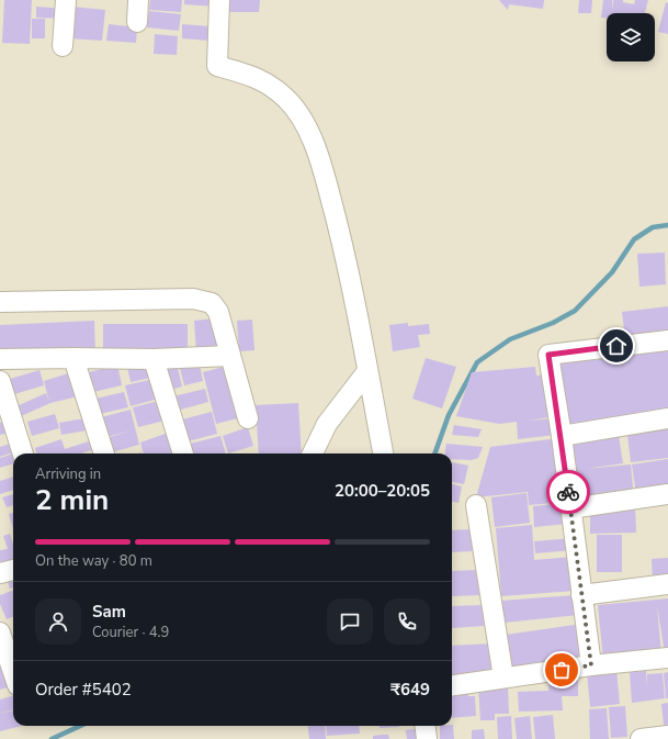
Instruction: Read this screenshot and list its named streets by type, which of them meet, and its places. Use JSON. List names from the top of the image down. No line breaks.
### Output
{"page":{"heading":["2 min","Arriving in","20:00–20:05"],"panel":["Sam","Courier · 4.9","Order #5402","₹649"],"bar":"On the way · 80 m"}}
